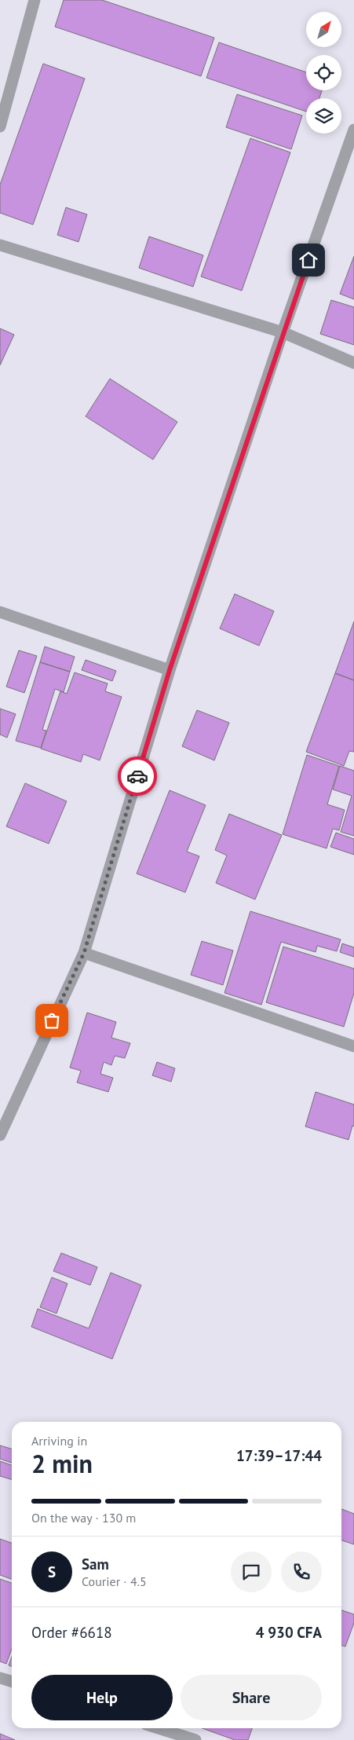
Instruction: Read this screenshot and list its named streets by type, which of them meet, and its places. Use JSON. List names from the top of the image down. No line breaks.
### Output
{"north":"top right","page":{"heading":["2 min","Arriving in","17:39–17:44"],"panel":["Sam","Courier · 4.5","Order #6618","4 930 CFA"],"bar":"On the way · 130 m","round":"S","buttons":["Help","Share"]}}
